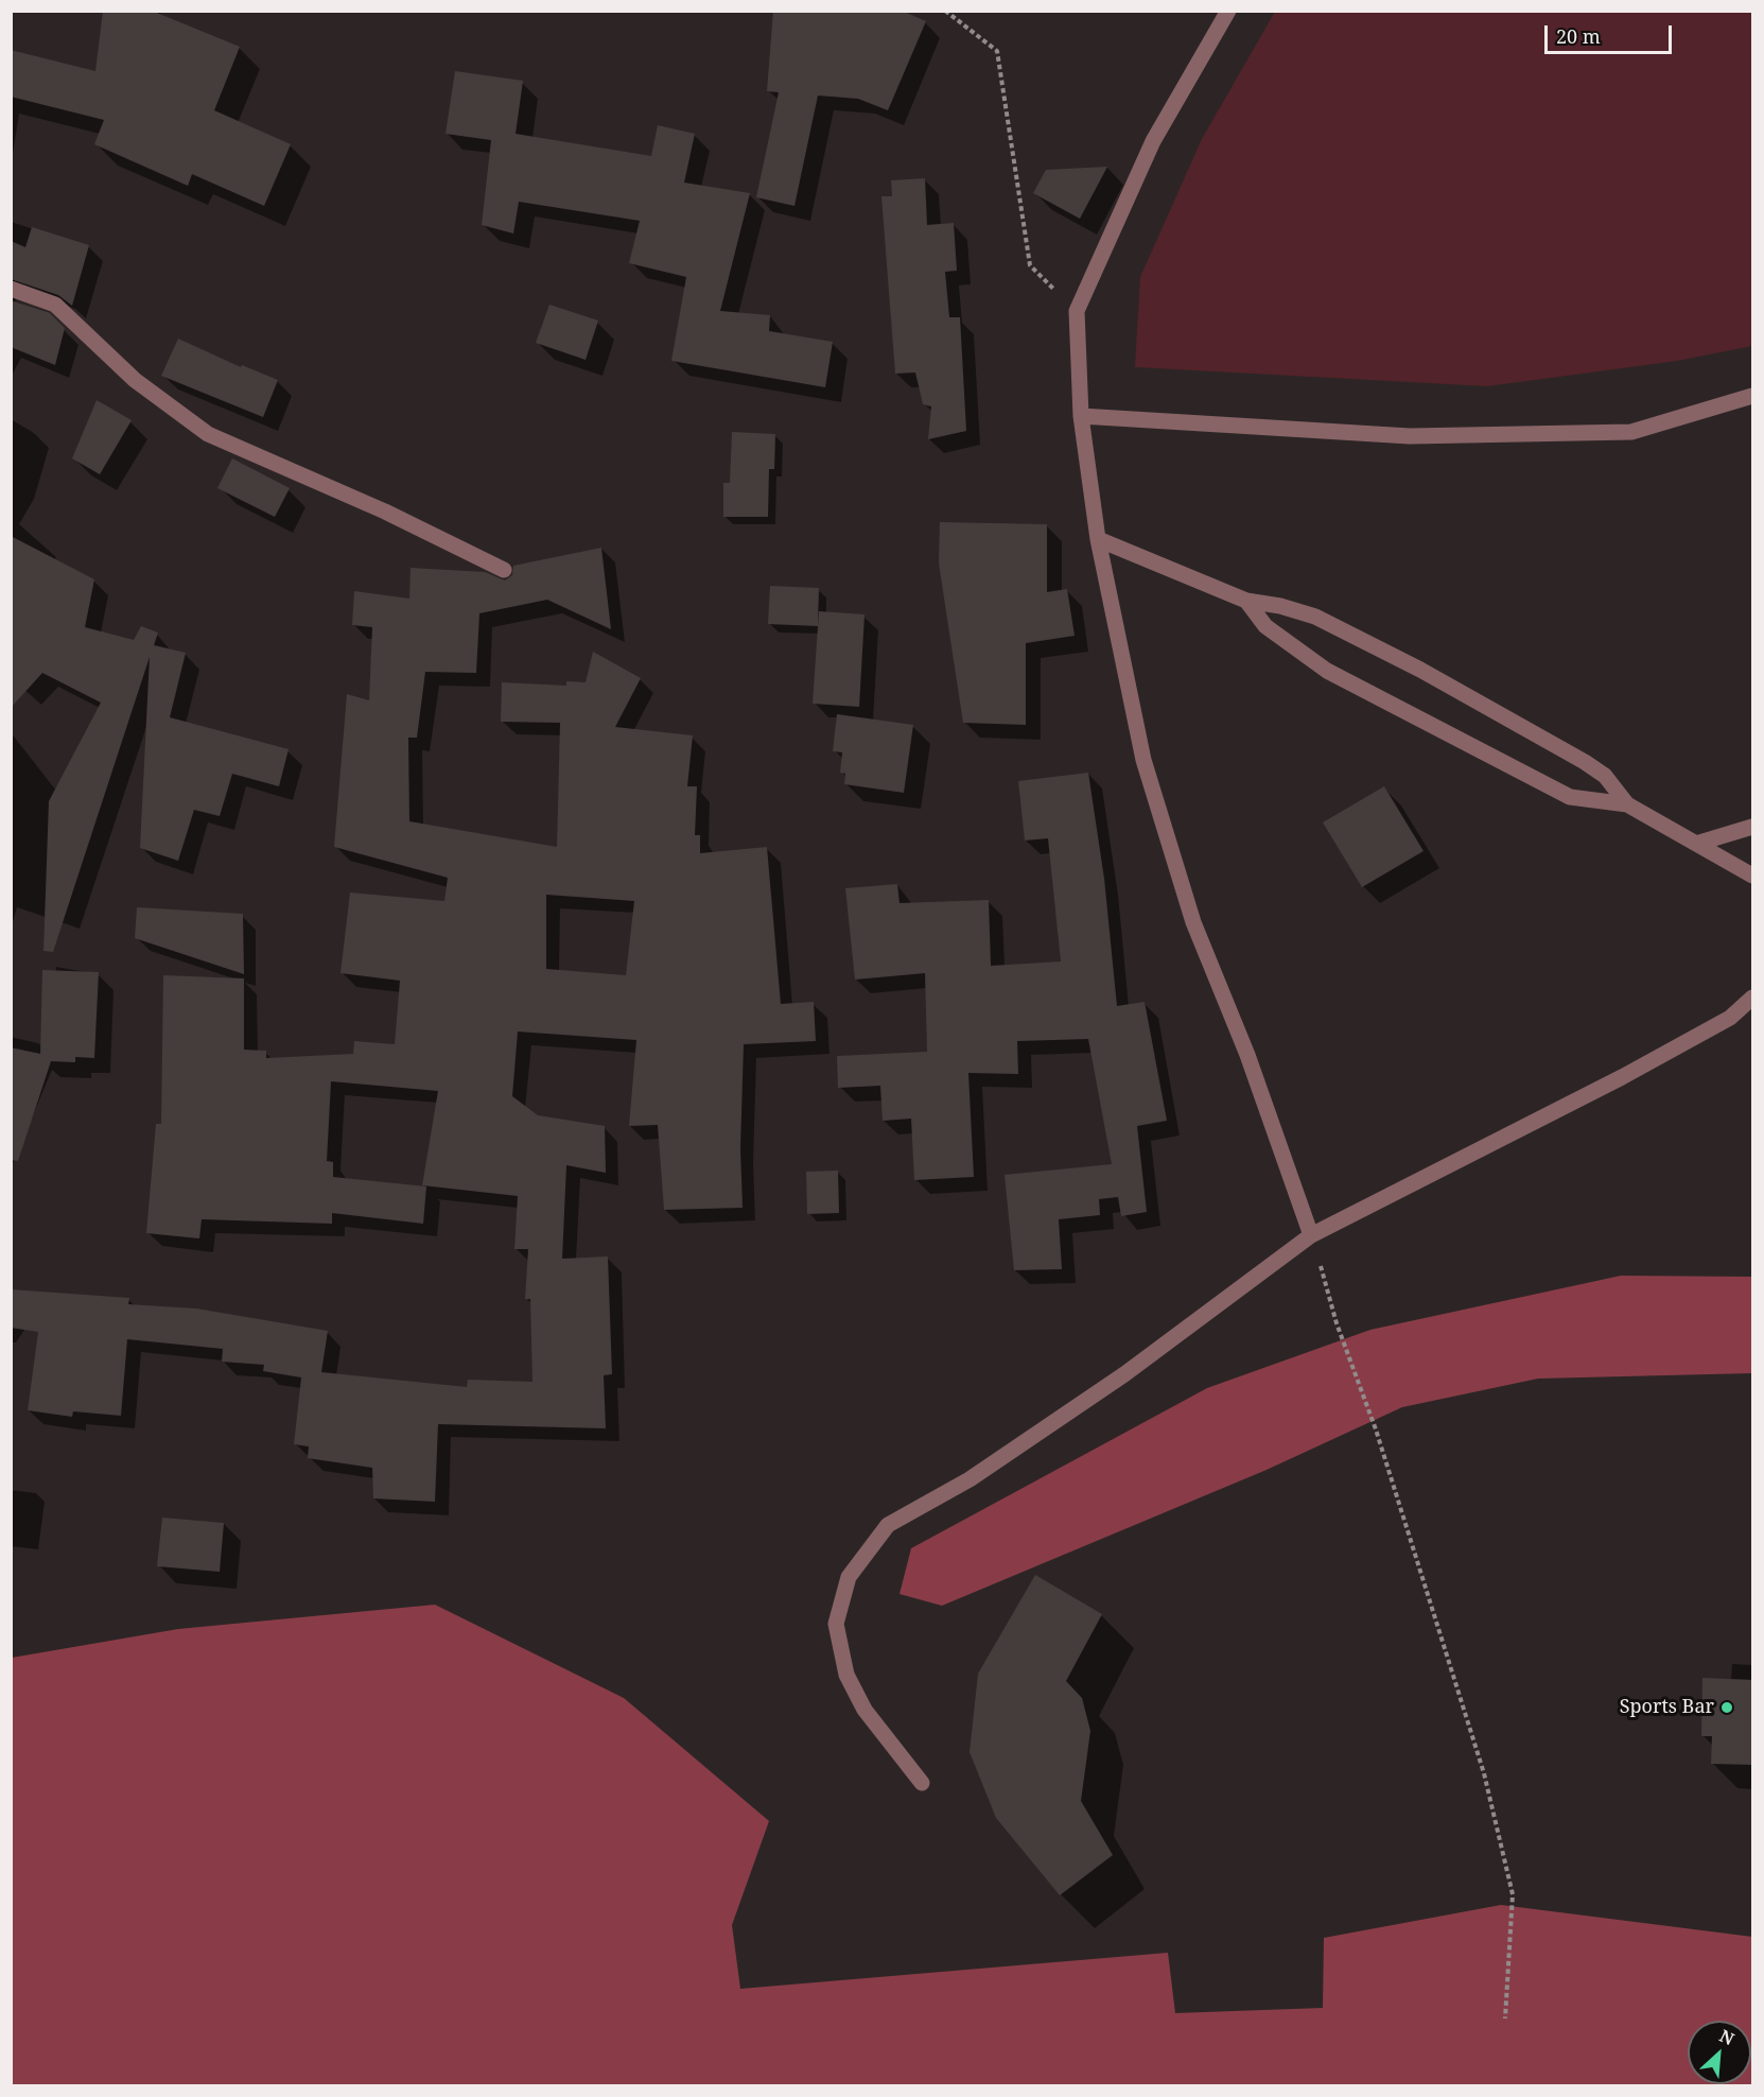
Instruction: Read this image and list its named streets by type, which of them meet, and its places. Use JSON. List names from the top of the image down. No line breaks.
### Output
{"places":["Sports Bar"],"scale_bar":"20 m","north":"top right"}
